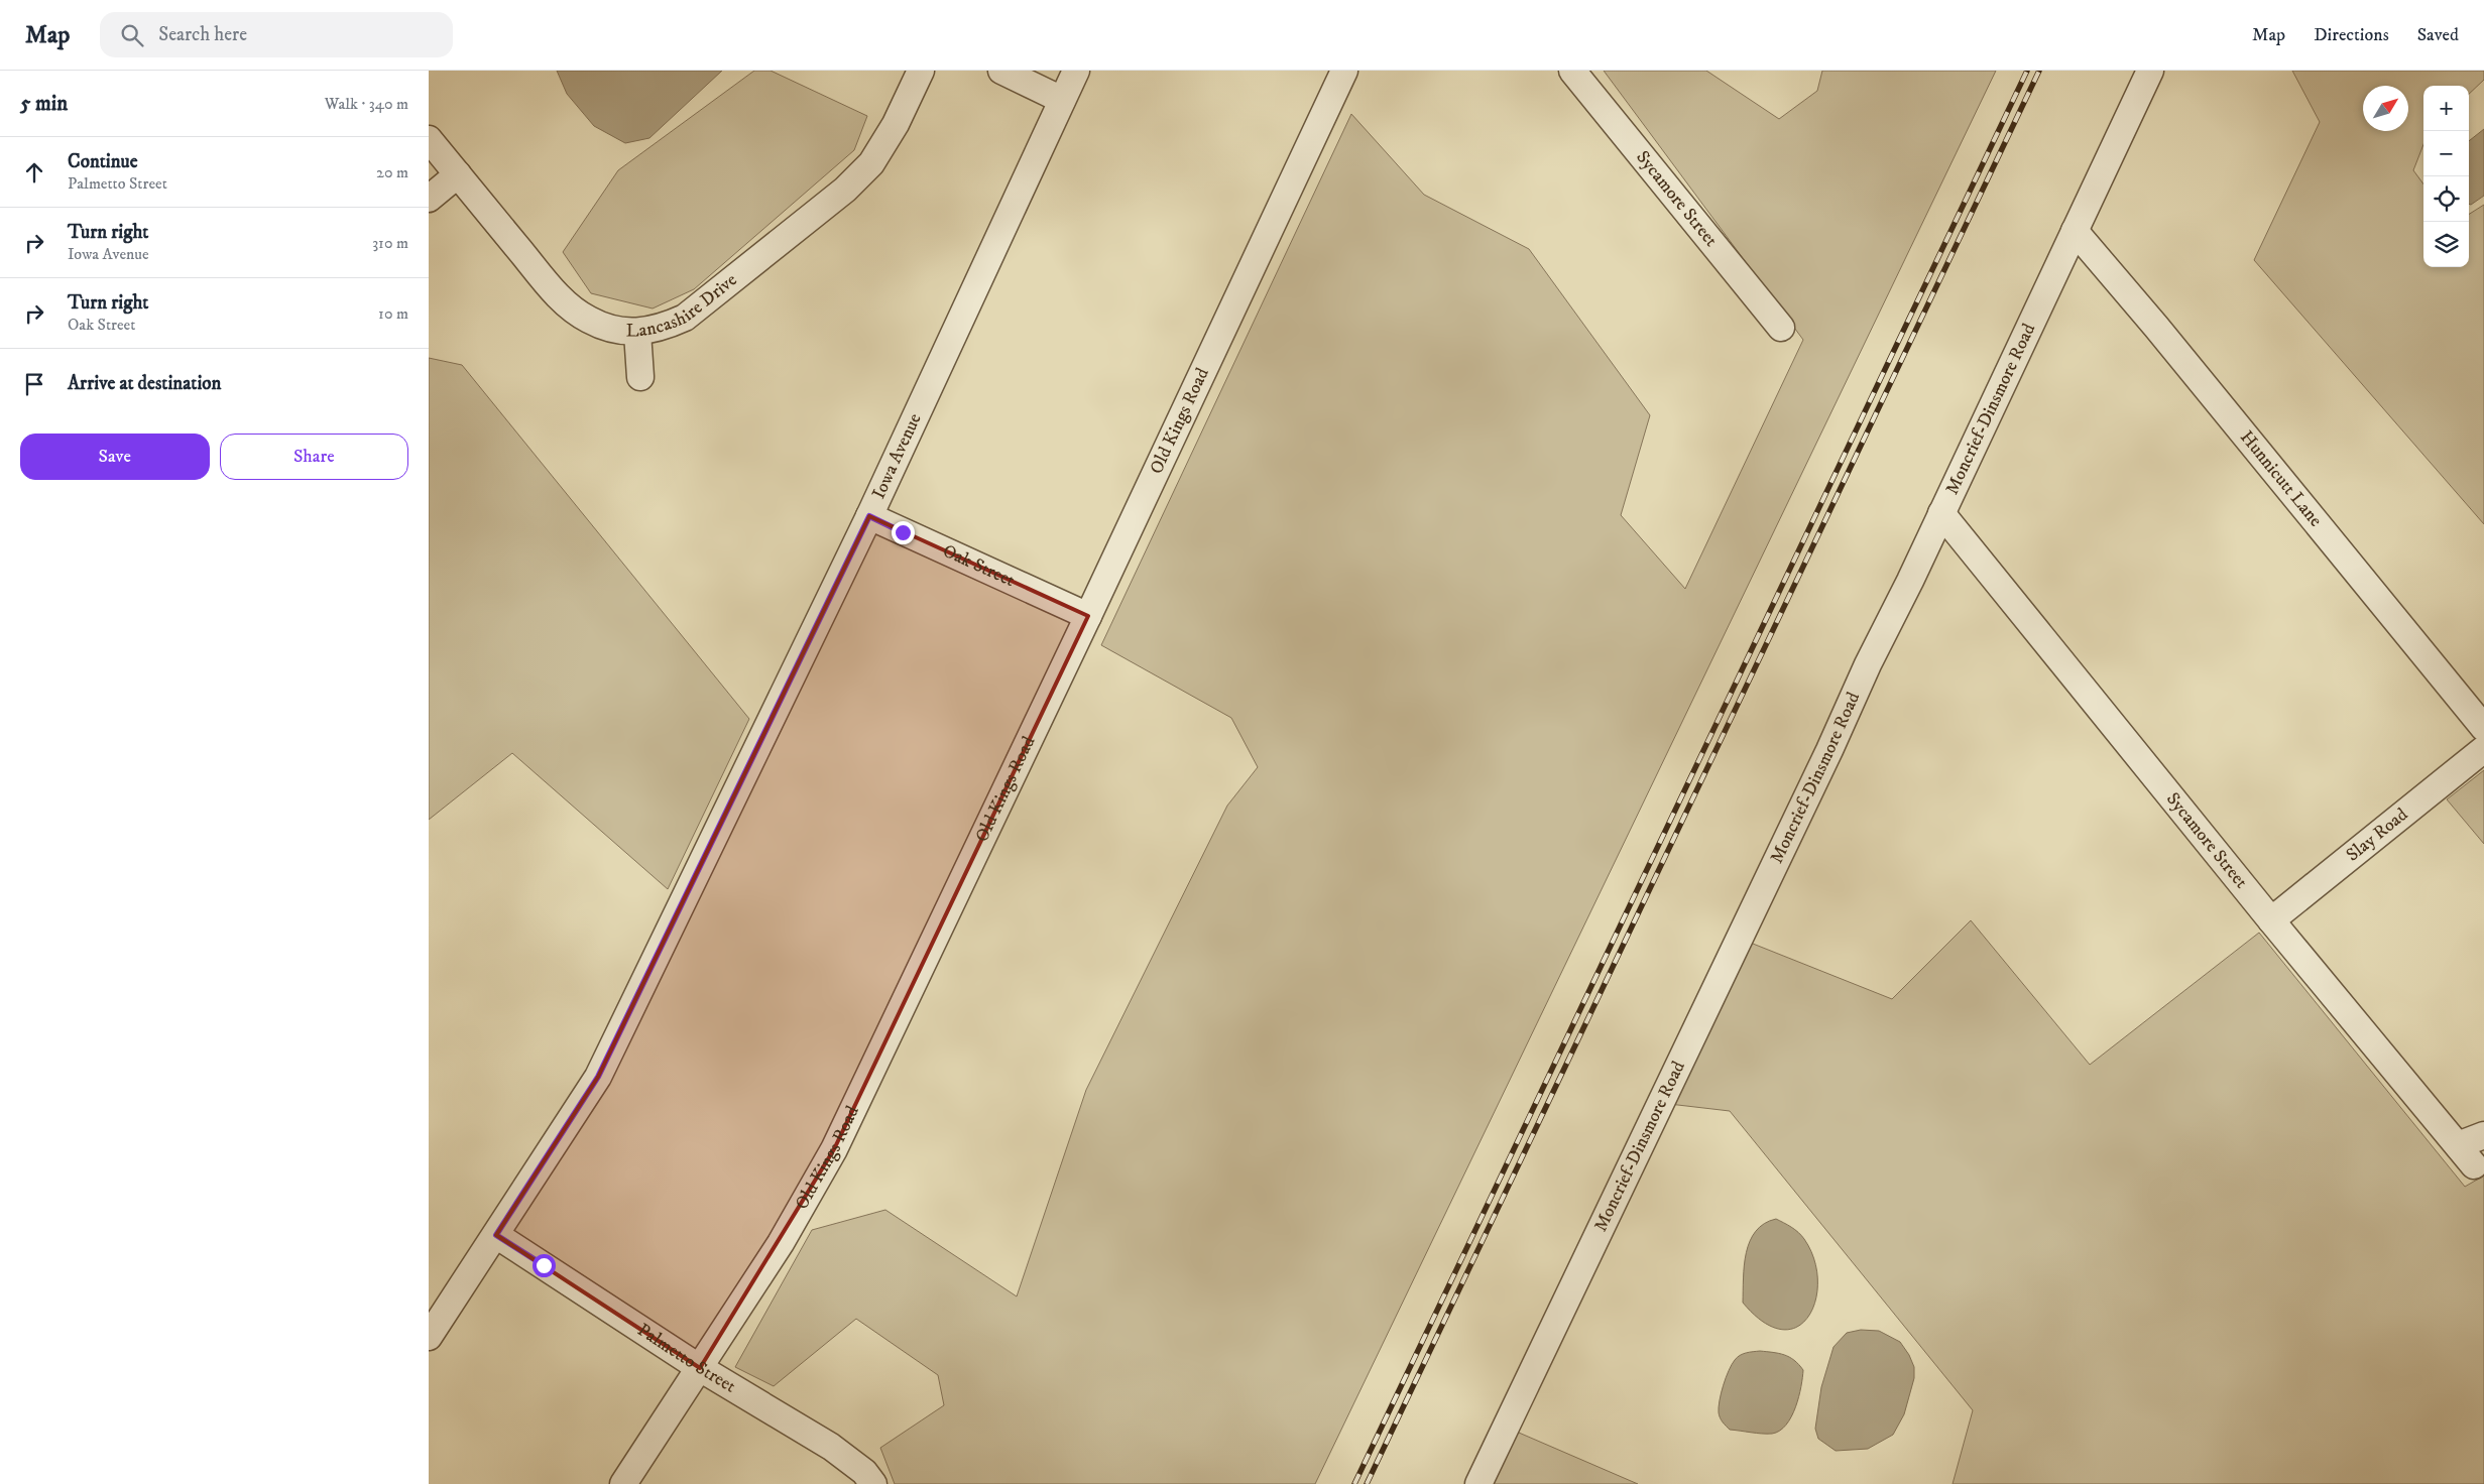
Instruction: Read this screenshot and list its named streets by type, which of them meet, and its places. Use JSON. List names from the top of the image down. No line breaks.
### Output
{"streets":{"street":["Sycamore Street","Lancashire Drive","Moncrief-Dinsmore Road","Old Kings Road","Iowa Avenue","Hunnicutt Lane","Oak Street","Slay Road","Palmetto Street"]},"crossings":[["Sycamore Street","Moncrief-Dinsmore Road"],["Sycamore Street","Slay Road"],["Moncrief-Dinsmore Road","Hunnicutt Lane"],["Old Kings Road","Oak Street"],["Old Kings Road","Palmetto Street"],["Iowa Avenue","Oak Street"],["Iowa Avenue","Palmetto Street"]],"north":"top right","page":{"header":"Map","search":"Search here","nav":["Map","Directions","Saved"],"heading":["5 min","Walk · 340 m"],"map_buttons":["+","−"],"list":[["Continue","Palmetto Street","20 m"],["Turn right","Iowa Avenue","310 m"],["Turn right","Oak Street","10 m"],"Arrive at destination"],"buttons":["Save","Share"]}}
